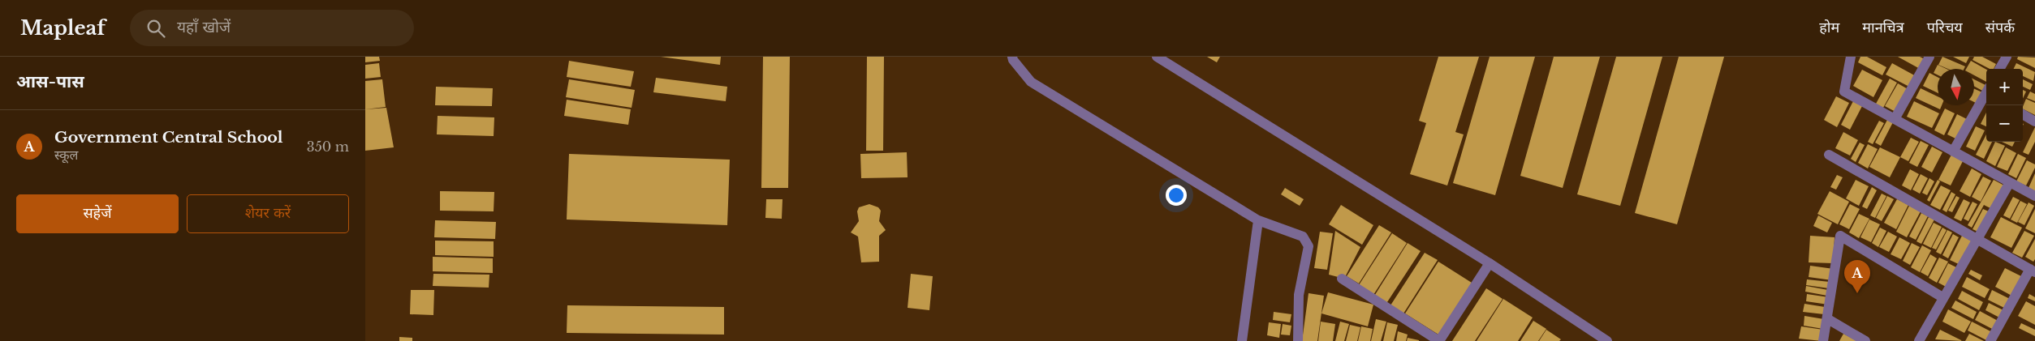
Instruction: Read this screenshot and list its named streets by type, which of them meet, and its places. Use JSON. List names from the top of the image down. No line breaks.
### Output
{"north":"bottom","page":{"header":"Mapleaf","search":"यहाँ खोजें","nav":["होम","मानचित्र","परिचय","संपर्क"],"heading":"आस-पास","map_buttons":["+","−"],"list":[{"mark":"A","name":"Government Central School","note":"स्कूल","value":"350 m"}],"buttons":["सहेजें","शेयर करें"],"pins":"A"}}
